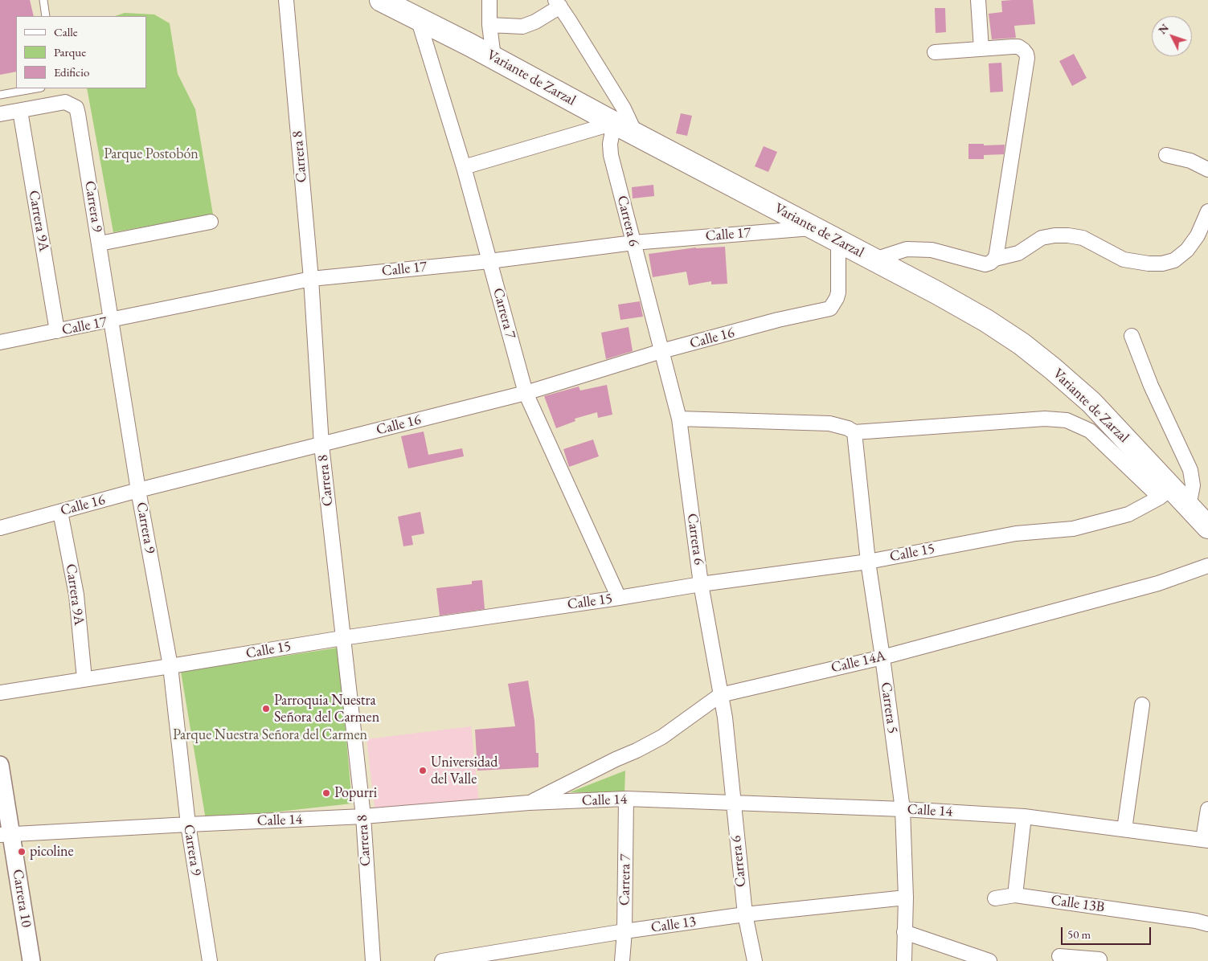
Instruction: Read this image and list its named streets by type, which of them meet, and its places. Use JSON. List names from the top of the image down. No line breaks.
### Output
{"streets":{"main road":["Variante de Zarzal"],"street":["Carrera 8","Carrera 9","Carrera 9A","Carrera 6","Calle 17","Carrera 7","Calle 16","Calle 15","Calle 14A","Carrera 5","Calle 14","Carrera 10","Calle 13B","Calle 13"]},"crossings":[["Variante de Zarzal","Carrera 6"],["Variante de Zarzal","Calle 17"],["Variante de Zarzal","Carrera 7"],["Variante de Zarzal","Calle 16"],["Variante de Zarzal","Calle 15"],["Carrera 8","Calle 17"],["Carrera 8","Calle 16"],["Carrera 8","Calle 15"],["Carrera 8","Calle 14"],["Carrera 9","Carrera 9A"],["Carrera 9","Calle 17"],["Carrera 9","Calle 16"],["Carrera 9","Calle 15"],["Carrera 9","Calle 14"],["Carrera 9A","Calle 17"],["Carrera 9A","Calle 16"],["Carrera 9A","Calle 15"],["Carrera 6","Calle 17"],["Carrera 6","Calle 16"],["Carrera 6","Calle 15"],["Carrera 6","Calle 14A"],["Carrera 6","Calle 14"],["Carrera 6","Calle 13"],["Calle 17","Carrera 7"],["Carrera 7","Calle 16"],["Carrera 7","Calle 15"],["Carrera 7","Calle 14"],["Carrera 7","Calle 13"],["Calle 15","Carrera 5"],["Calle 14A","Carrera 5"],["Calle 14A","Calle 14"],["Carrera 5","Calle 14"],["Carrera 5","Calle 13"],["Calle 14","Carrera 10"]],"parks":["Parque Postobón","Parque Nuestra Señora del Carmen"],"places":["Parroquia Nuestra Señora del Carmen","Universidad del Valle","Popurri","picoline"],"legend":["Calle","Parque","Edificio"],"scale_bar":"50 m","north":"top left"}
